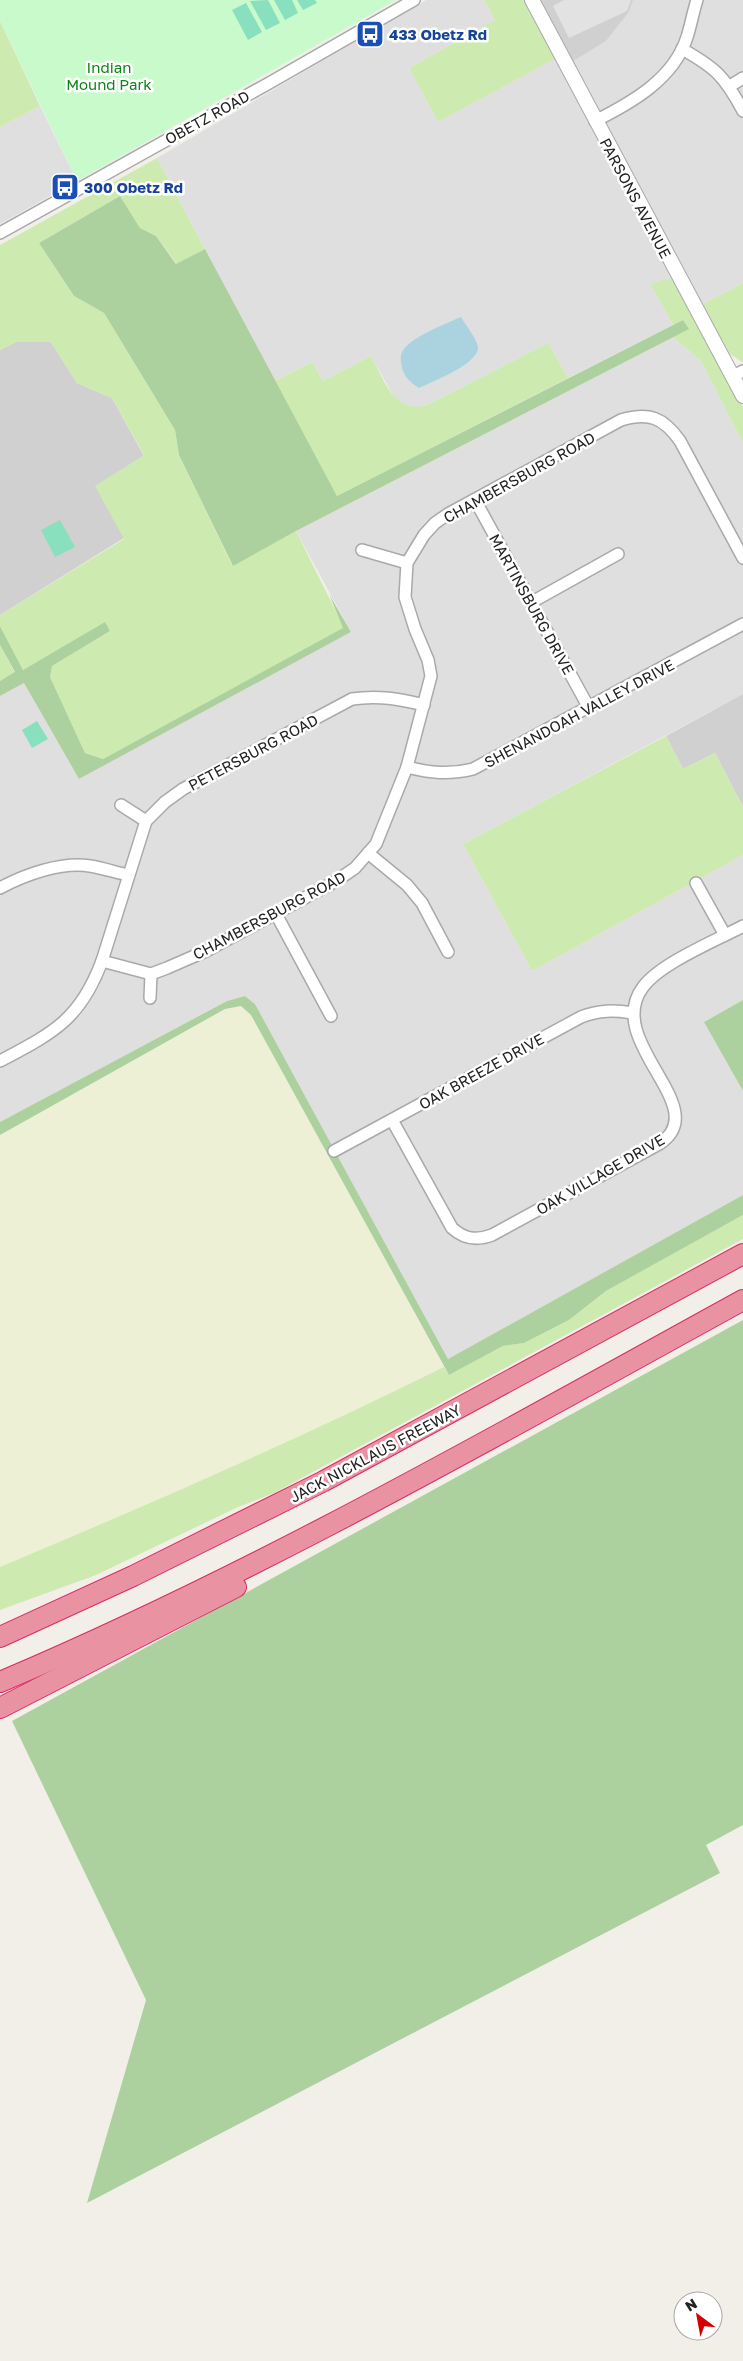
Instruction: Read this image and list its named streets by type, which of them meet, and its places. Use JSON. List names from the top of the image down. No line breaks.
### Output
{"streets":{"highway":["JACK NICKLAUS FREEWAY"],"street":["OBETZ ROAD","PARSONS AVENUE","CHAMBERSBURG ROAD","MARTINSBURG DRIVE","SHENANDOAH VALLEY DRIVE","PETERSBURG ROAD","OAK BREEZE DRIVE","OAK VILLAGE DRIVE"]},"crossings":[["CHAMBERSBURG ROAD","MARTINSBURG DRIVE"],["CHAMBERSBURG ROAD","SHENANDOAH VALLEY DRIVE"],["CHAMBERSBURG ROAD","PETERSBURG ROAD"],["MARTINSBURG DRIVE","SHENANDOAH VALLEY DRIVE"],["OAK BREEZE DRIVE","OAK VILLAGE DRIVE"]],"parks":["Indian Mound Park"],"places":{"bus stop":["433 Obetz Rd","300 Obetz Rd"]},"north":"top left"}
